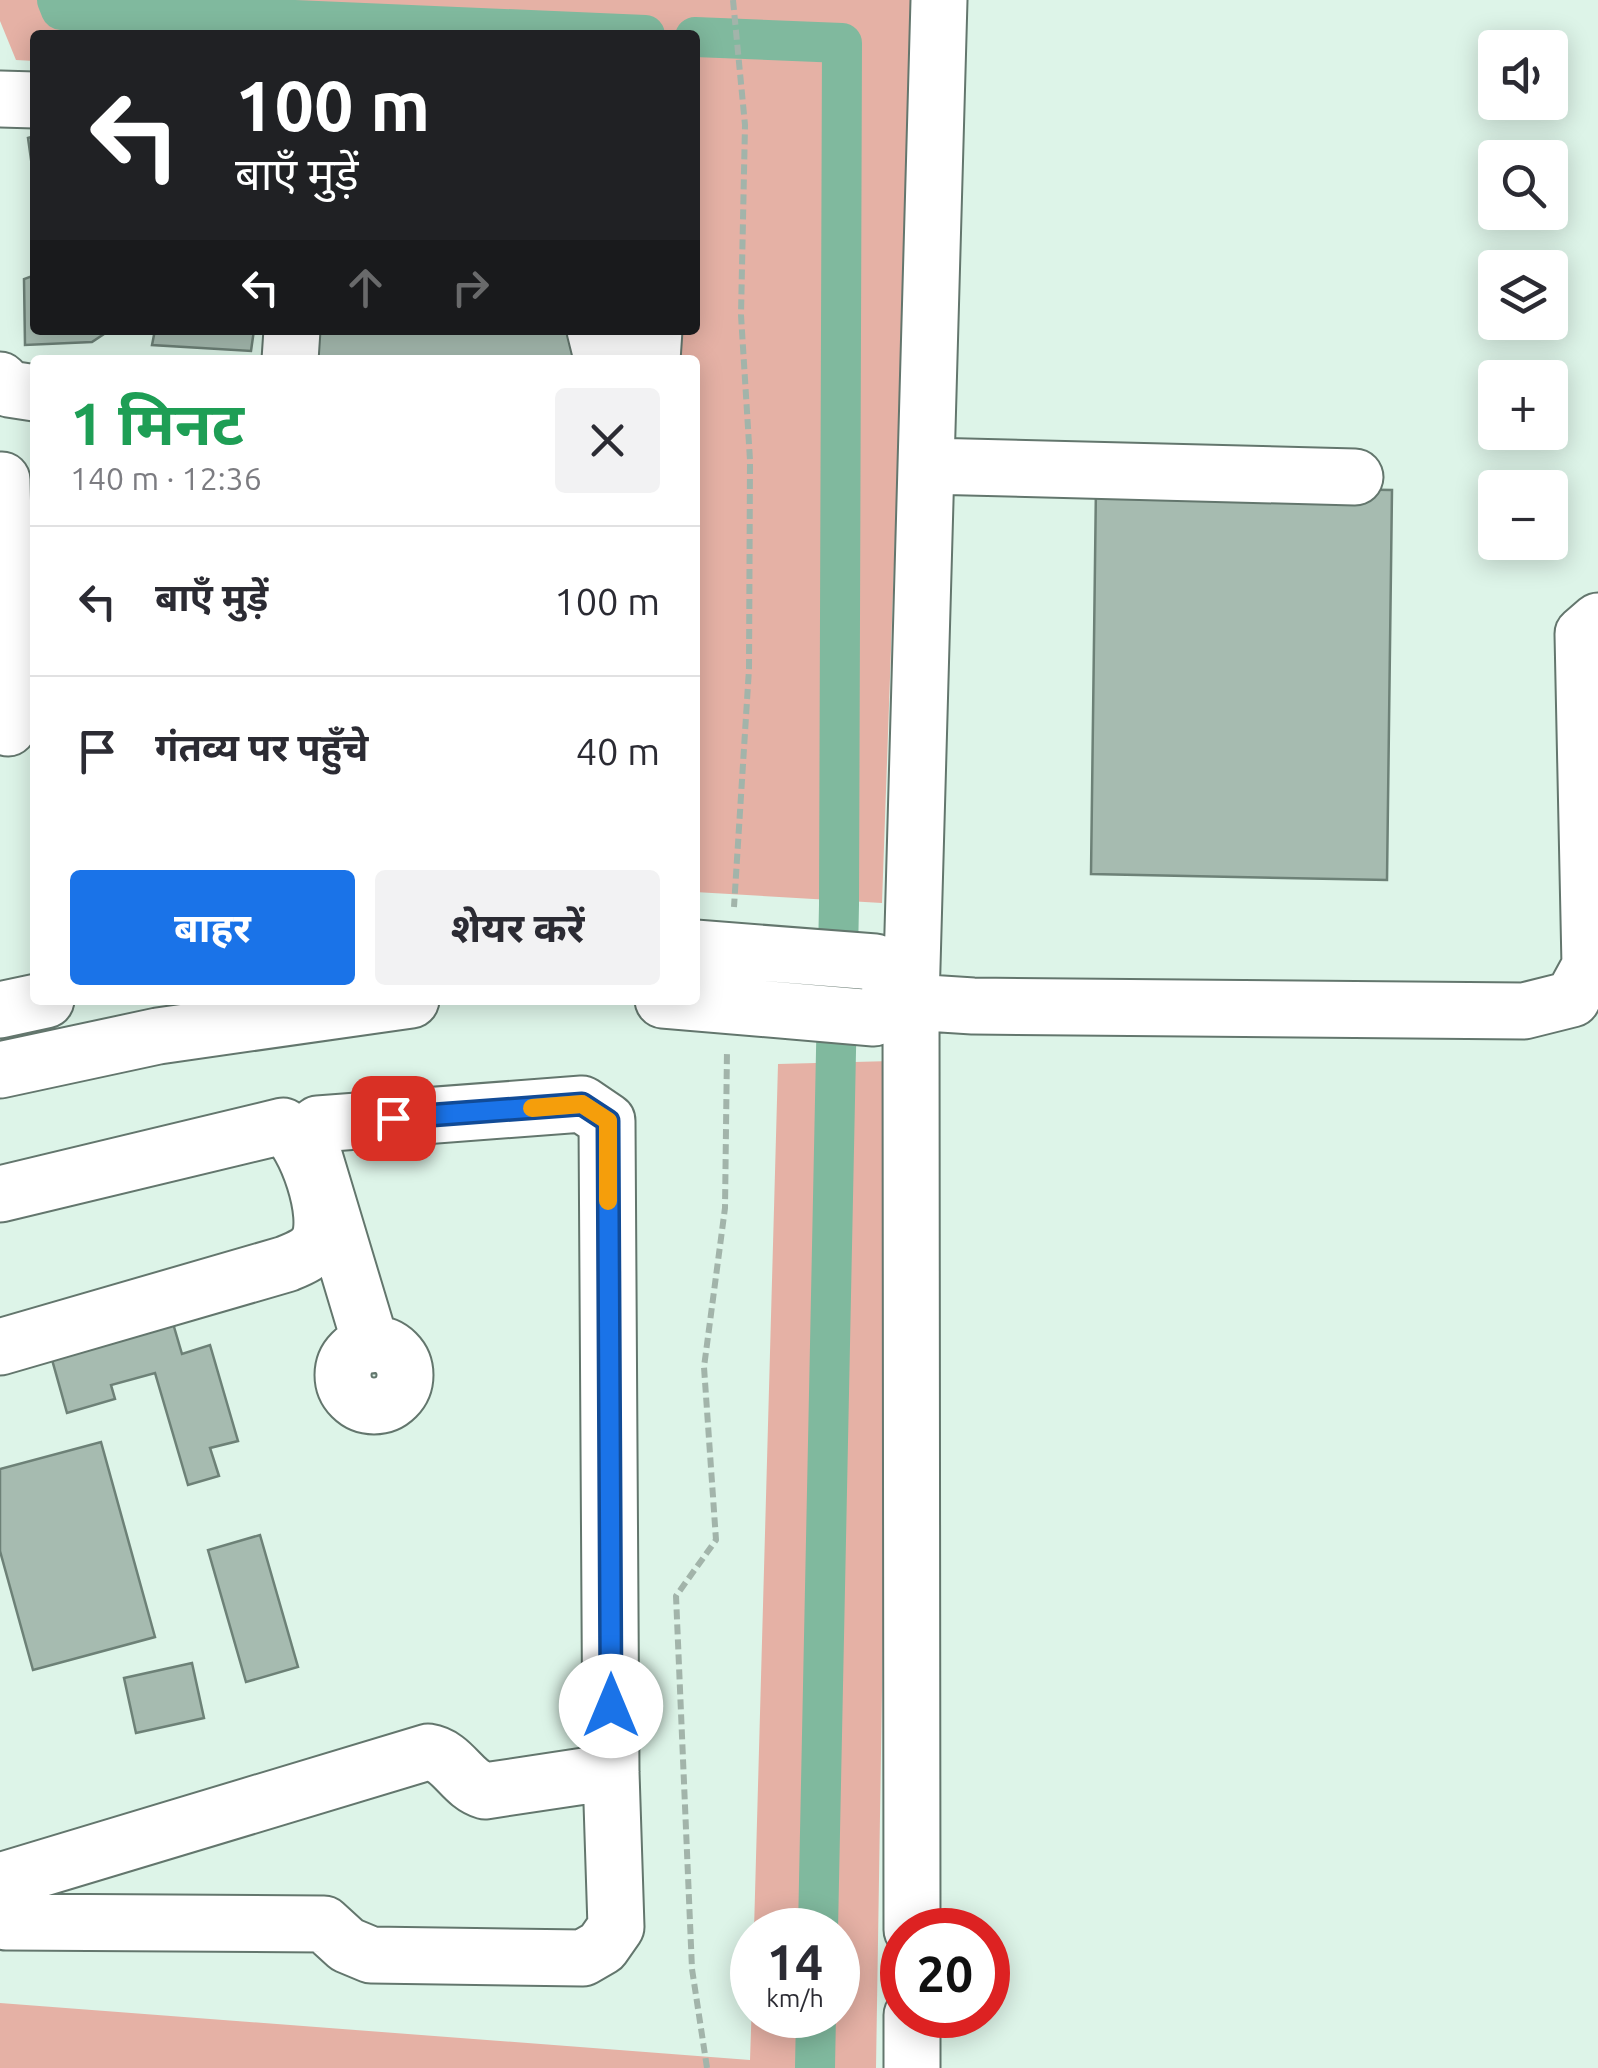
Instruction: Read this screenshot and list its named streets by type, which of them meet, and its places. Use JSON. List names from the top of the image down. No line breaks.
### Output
{"page":{"map_buttons":["+","−"],"turn":["100 m","बाएँ मुड़ें"],"heading":["1 मिनट","140 m · 12:36"],"list":[{"name":"बाएँ मुड़ें","value":"100 m"},{"name":"गंतव्य पर पहुँचे","value":"40 m"}],"buttons":["बाहर","शेयर करें"],"speed":"14 km/h","limit":"20"}}
